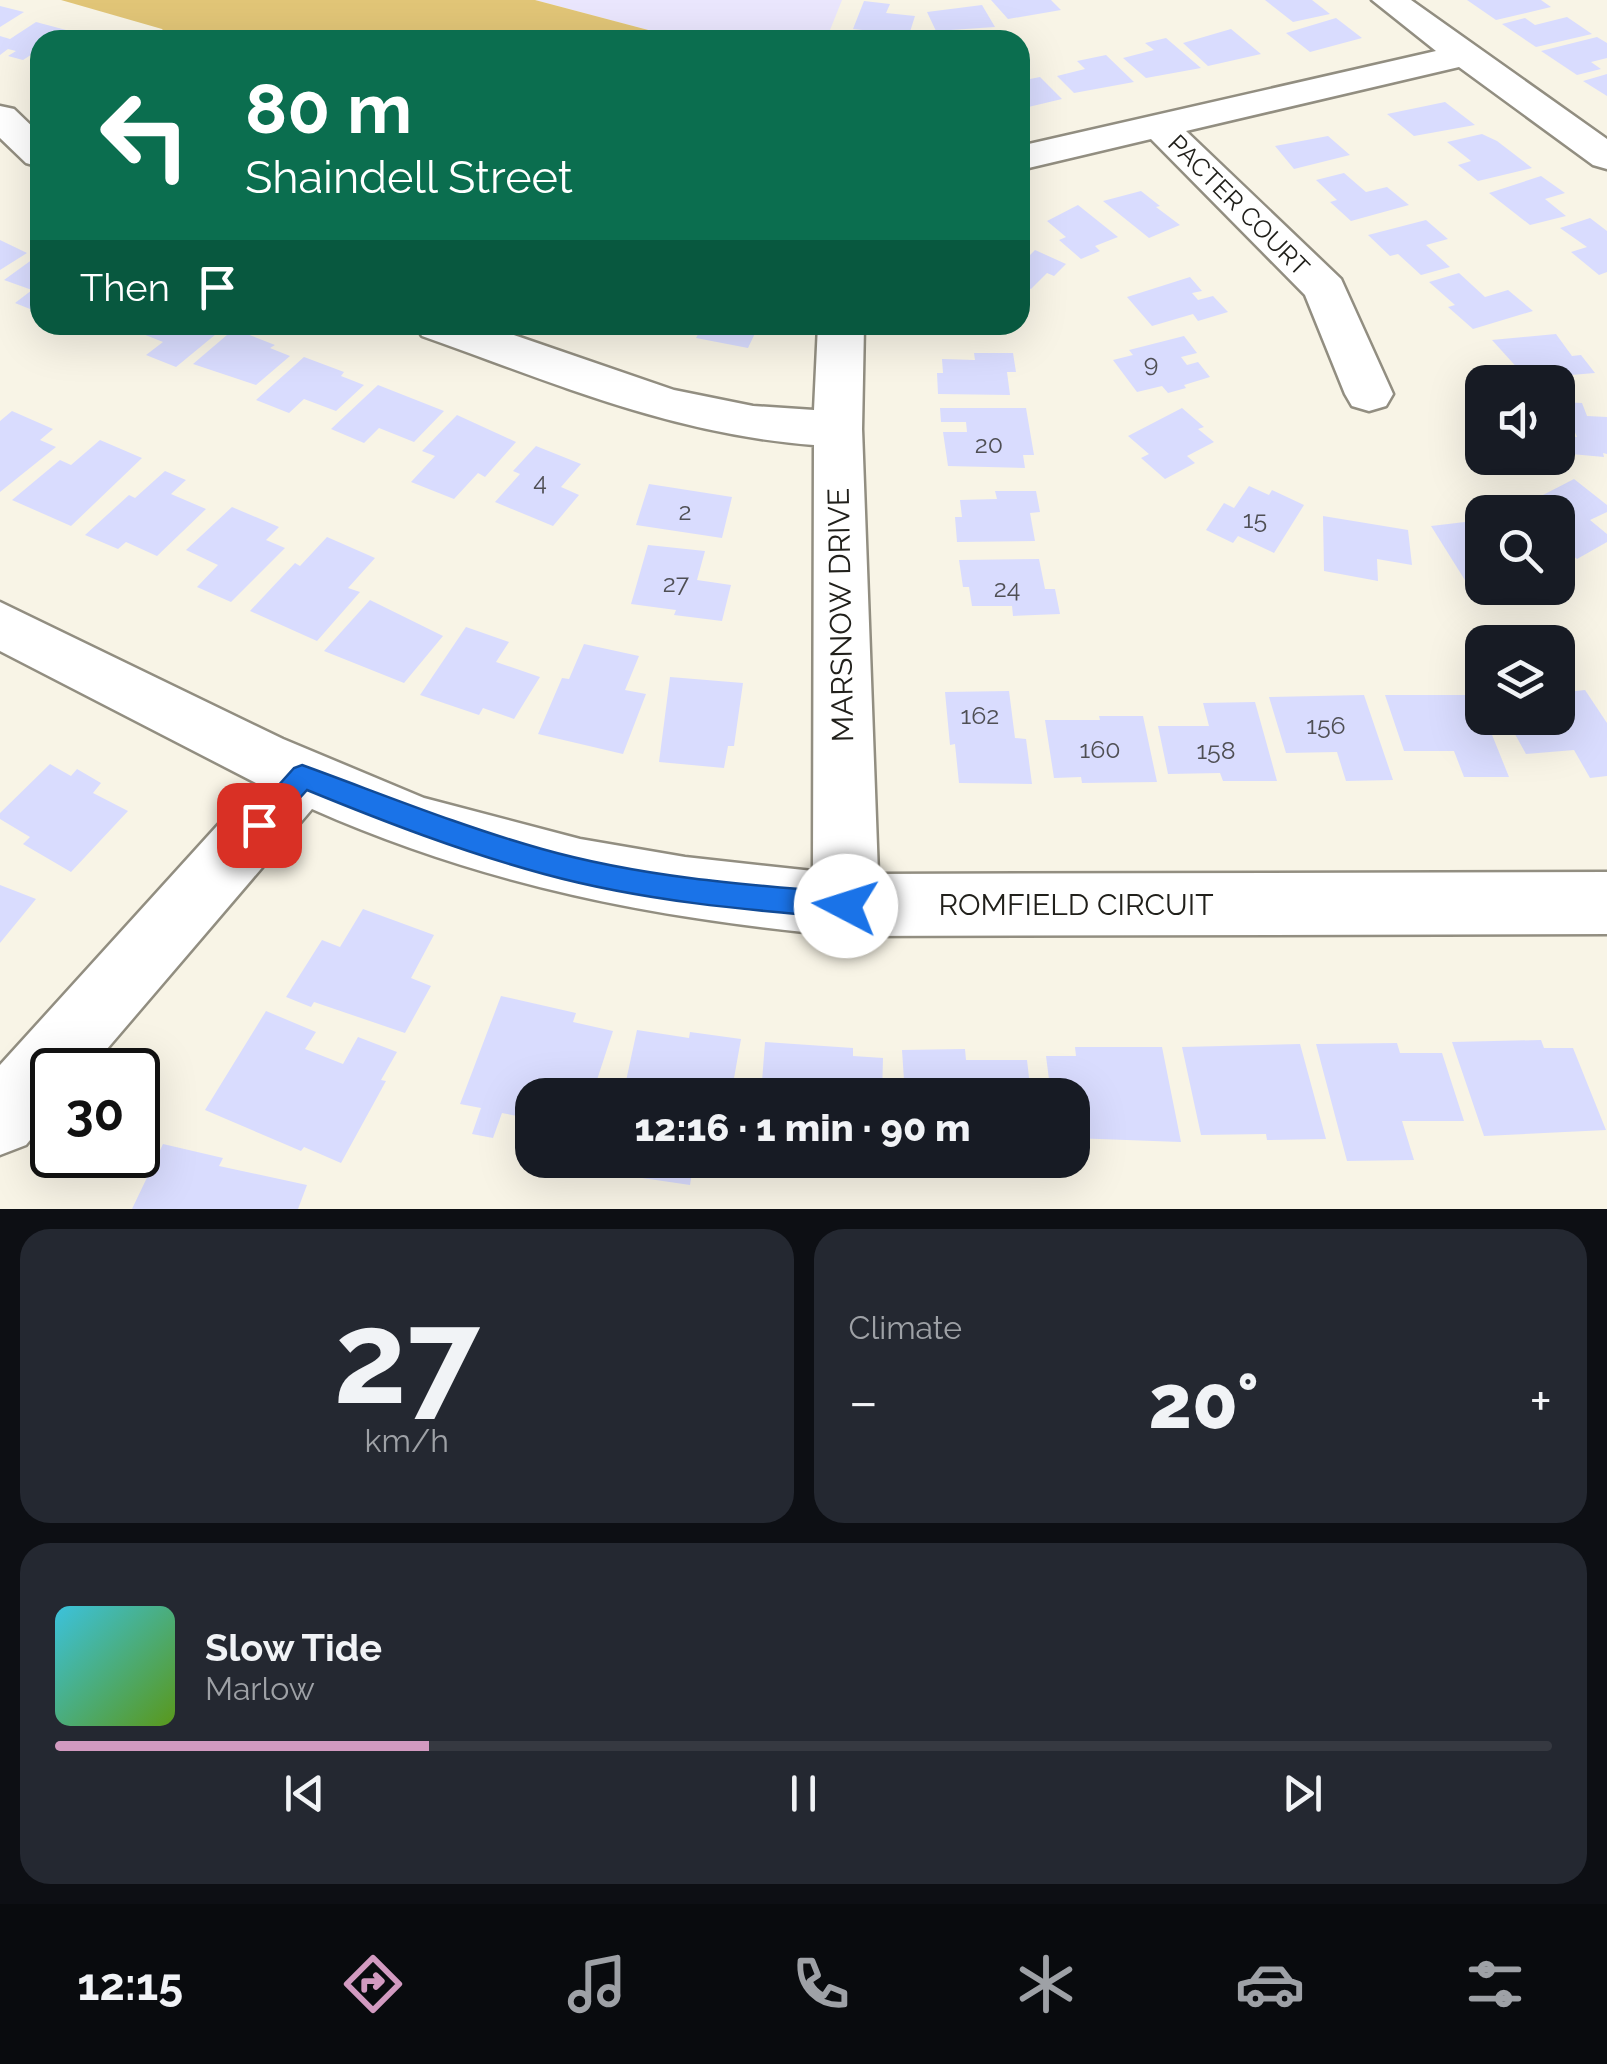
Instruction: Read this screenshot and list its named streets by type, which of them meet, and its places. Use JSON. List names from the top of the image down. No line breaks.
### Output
{"streets":{"street":["PACTER COURT","MARSNOW DRIVE","ROMFIELD CIRCUIT"]},"crossings":[["MARSNOW DRIVE","ROMFIELD CIRCUIT"]],"house_numbers":["9","20","4","2","15","27","24","162","156","160","158"],"page":{"turn":["80 m","Shaindell Street"],"then":"Then","limit":"30","trip":"12:16 · 1 min · 90 m","tile":[["27","km/h"],"Climate"],"heat":["−","20°","+"],"song":["Slow Tide","Marlow"],"tabs":"12:15"}}
